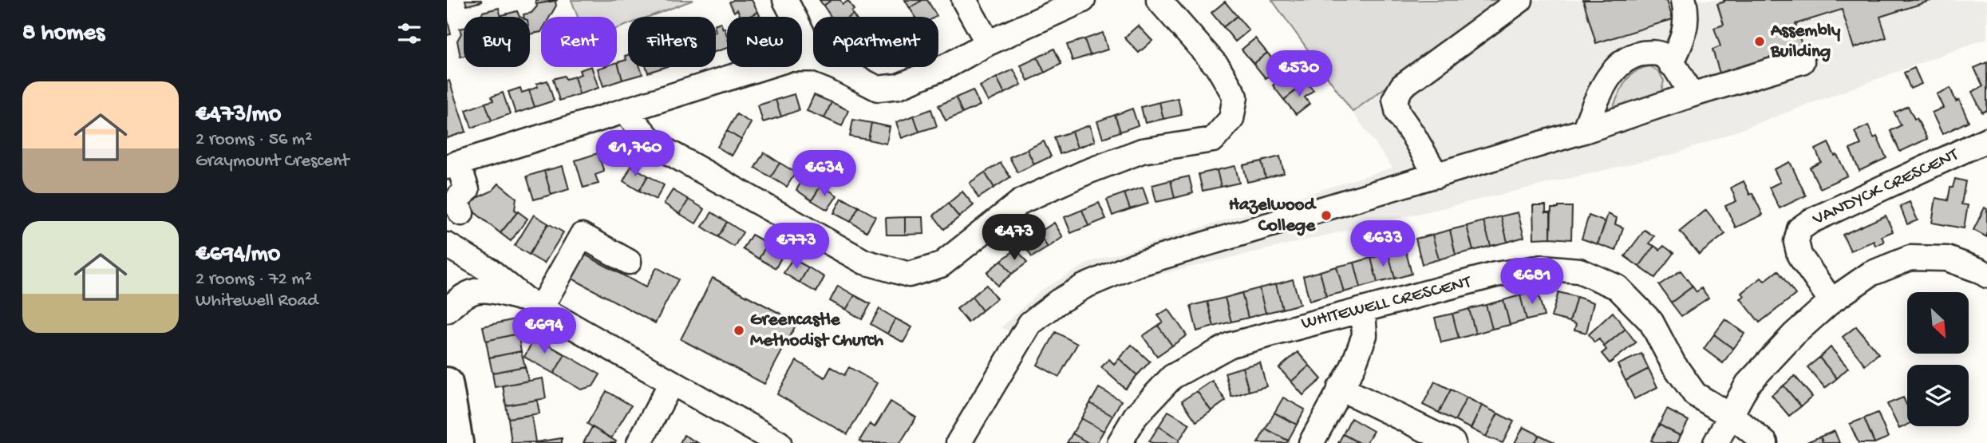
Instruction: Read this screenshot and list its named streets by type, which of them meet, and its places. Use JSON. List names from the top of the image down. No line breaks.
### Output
{"streets":{"street":["VANDYCK CRESCENT","WHITEWELL CRESCENT"]},"places":["Assembly Building","Hazelwood College","Greencastle Methodist Church"],"north":"bottom right","page":{"heading":"8 homes","chip":["Buy","Rent","Filters","New","Apartment"],"price":["€530","€1,760","€634","€473","€633","€773","€681","€694"],"list":[{"name":"€473/mo","note":"2 rooms · 56 m² · Graymount Crescent"},{"name":"€694/mo","note":"2 rooms · 72 m² · Whitewell Road"}]}}
